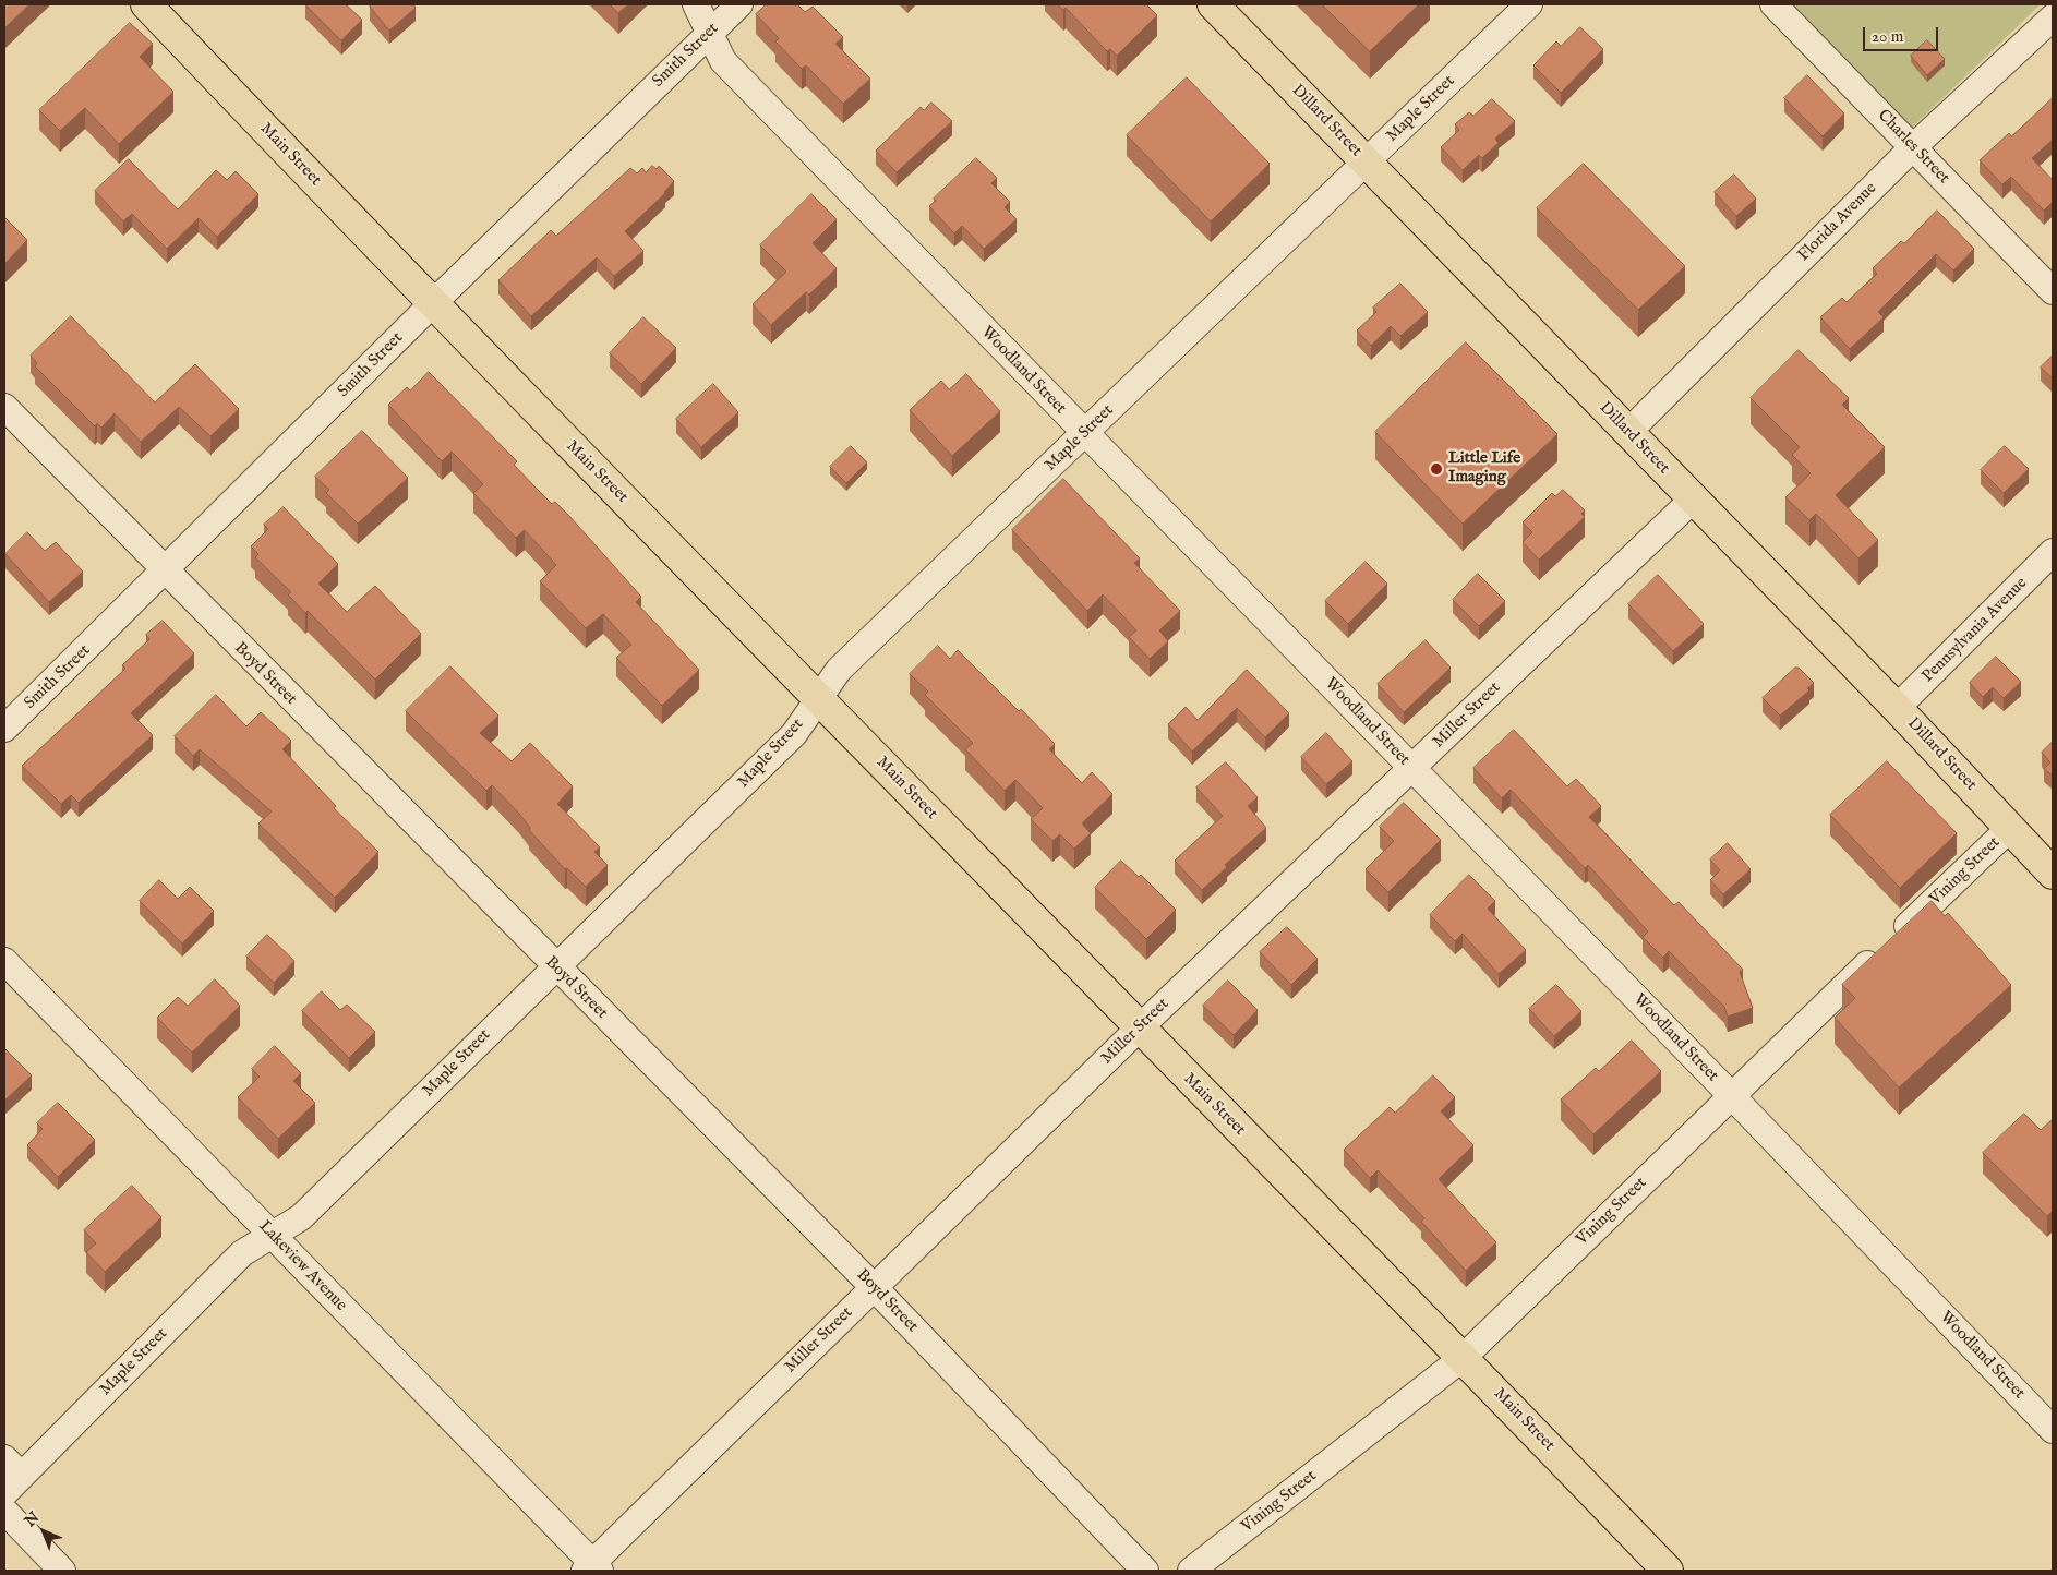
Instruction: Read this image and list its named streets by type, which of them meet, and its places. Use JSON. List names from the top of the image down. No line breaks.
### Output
{"streets":{"main road":["Dillard Street","Main Street"],"street":["Smith Street","Maple Street","Charles Street","Florida Avenue","Woodland Street","Pennsylvania Avenue","Boyd Street","Miller Street","Vining Street","Lakeview Avenue"]},"crossings":[["Smith Street","Main Street"],["Smith Street","Woodland Street"],["Smith Street","Boyd Street"],["Maple Street","Dillard Street"],["Maple Street","Main Street"],["Maple Street","Woodland Street"],["Maple Street","Boyd Street"],["Maple Street","Lakeview Avenue"],["Dillard Street","Florida Avenue"],["Dillard Street","Pennsylvania Avenue"],["Dillard Street","Miller Street"],["Dillard Street","Vining Street"],["Charles Street","Florida Avenue"],["Main Street","Miller Street"],["Main Street","Vining Street"],["Woodland Street","Miller Street"],["Woodland Street","Vining Street"],["Boyd Street","Miller Street"],["Miller Street","Lakeview Avenue"]],"places":["Little Life Imaging"],"scale_bar":"20 m","north":"top left"}
